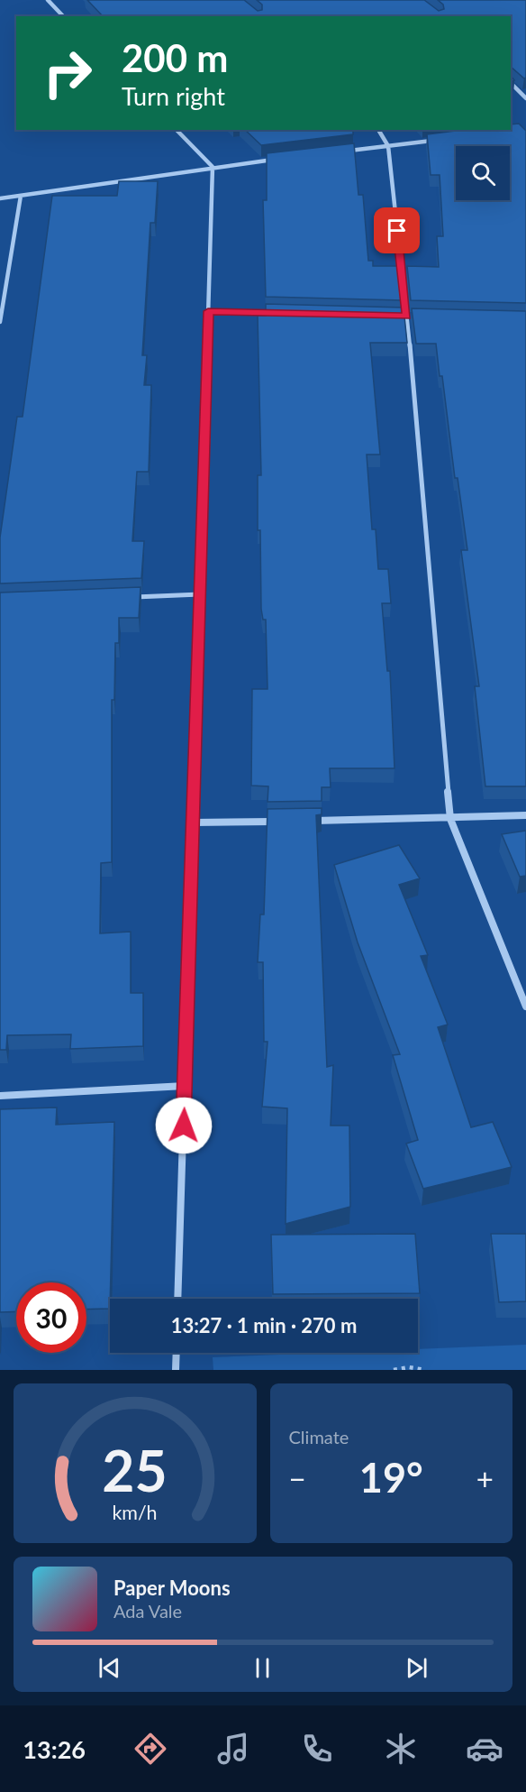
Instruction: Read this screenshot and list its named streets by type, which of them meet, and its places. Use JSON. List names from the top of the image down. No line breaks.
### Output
{"page":{"turn":["200 m","Turn right"],"limit":"30","trip":"13:27 · 1 min · 270 m","tile":"Climate","heat":["−","19°","+"],"song":["Paper Moons","Ada Vale"],"tabs":"13:26","gauge":["25","km/h"]}}
